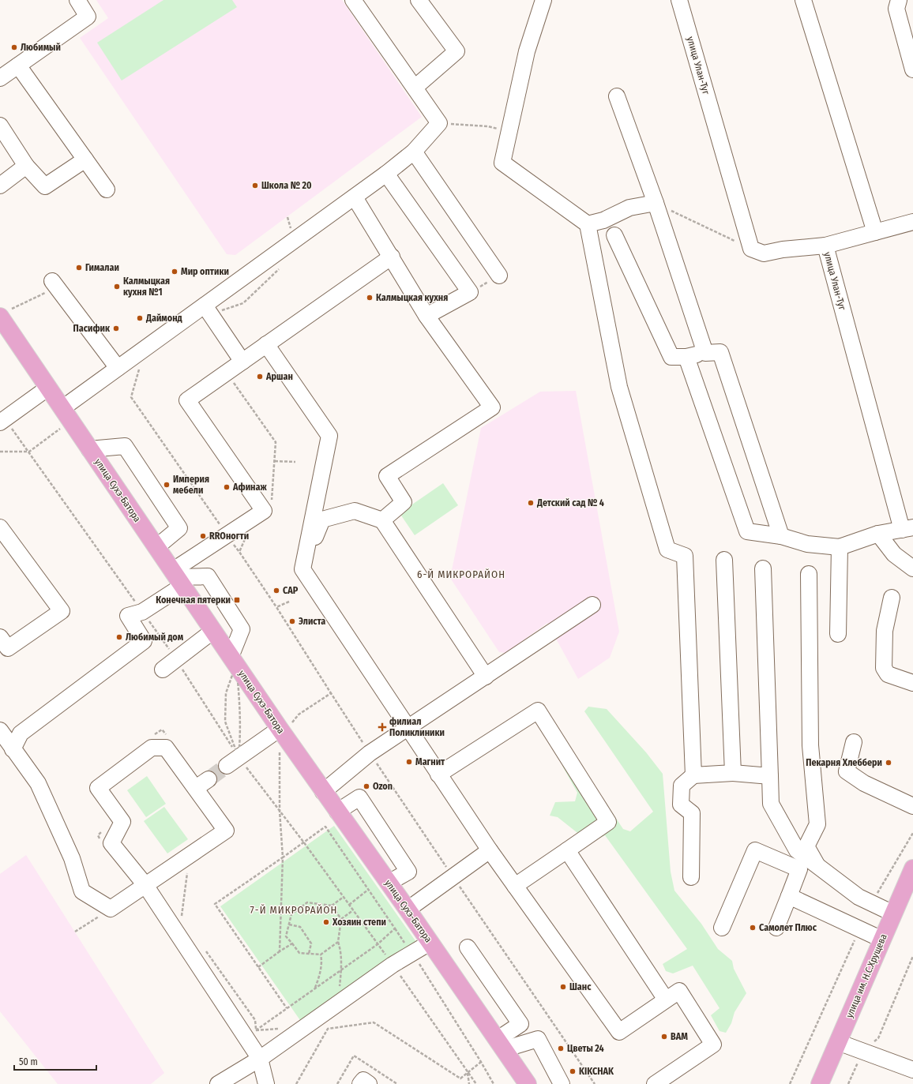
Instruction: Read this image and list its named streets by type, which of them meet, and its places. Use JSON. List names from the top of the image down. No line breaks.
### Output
{"streets":{"main road":["улица Сухэ-Батора","улица им. Н.С.Хрущева"],"street":["улица Улан-Туг"]},"districts":["6-Й МИКРОРАЙОН","7-Й МИКРОРАЙОН"],"places":{"other":["Любимый","Школа № 20","Гималаи","Мир оптики","Калмыцкая кухня №1","Калмыцкая кухня","Даймонд","Пасифик","Аршан","Империя мебели","Афинаж","Детский сад № 4","RROногти","САР","Элиста","Любимый дом","Магнит","Пекарня Хлеббери","Ozon","Хозяин степи","Самолет Плюс","Шанс","ВАМ","Цветы 24","KIKCHAK"],"transit":["Конечная пятерки"],"health":["филиал Поликлиники"]},"scale_bar":"50 m"}
